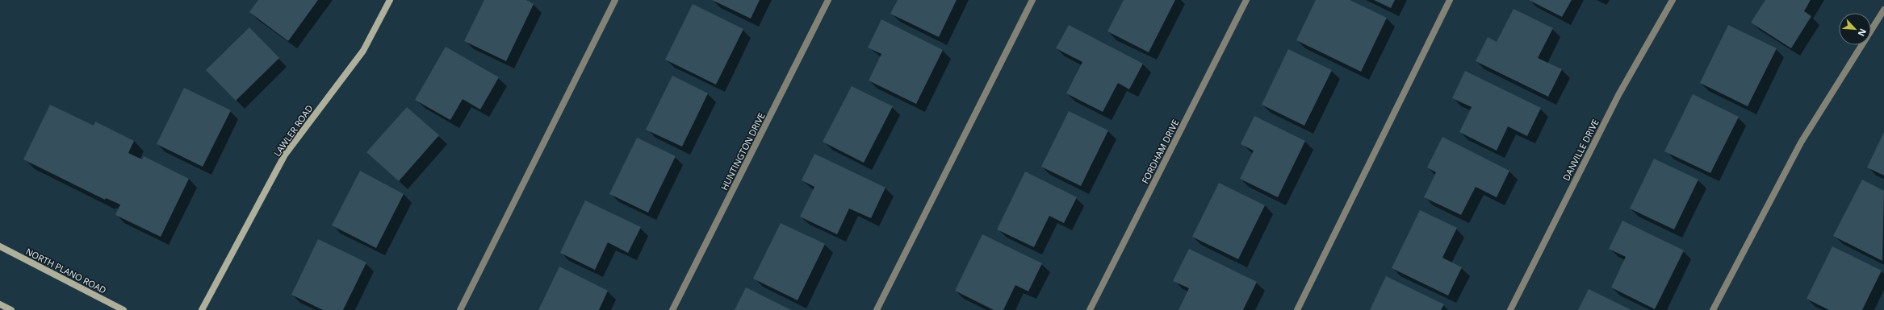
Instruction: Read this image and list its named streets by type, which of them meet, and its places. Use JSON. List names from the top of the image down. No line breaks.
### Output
{"streets":{"street":["LAWLER ROAD","DANVILLE DRIVE","HUNTINGTON DRIVE","FORDHAM DRIVE","NORTH PLANO ROAD"]},"north":"bottom right"}
